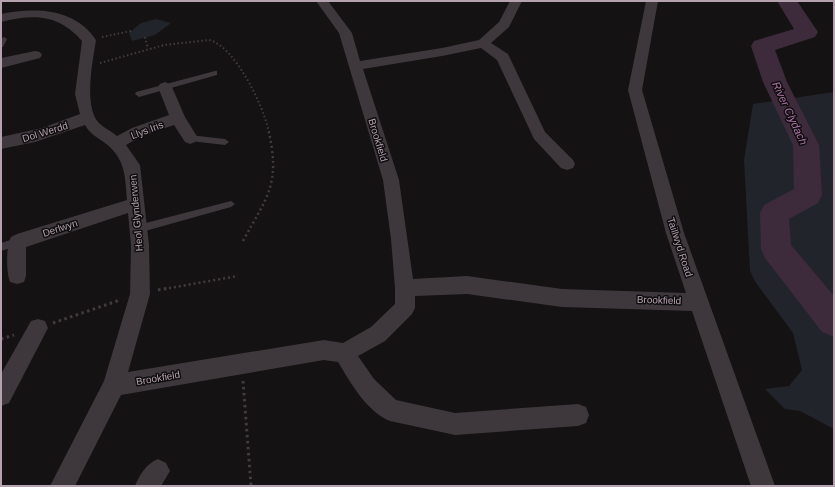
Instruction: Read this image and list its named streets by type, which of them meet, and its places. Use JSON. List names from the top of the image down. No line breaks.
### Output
{"streets":{"street":["Llys Iris","Dol Werdd","Brookfield","Heol Glynderwen","Derlwyn","Taillwyd Road"]},"crossings":[["Llys Iris","Heol Glynderwen"],["Dol Werdd","Heol Glynderwen"],["Brookfield","Heol Glynderwen"],["Brookfield","Taillwyd Road"],["Heol Glynderwen","Derlwyn"]],"water":["River Clydach"]}
